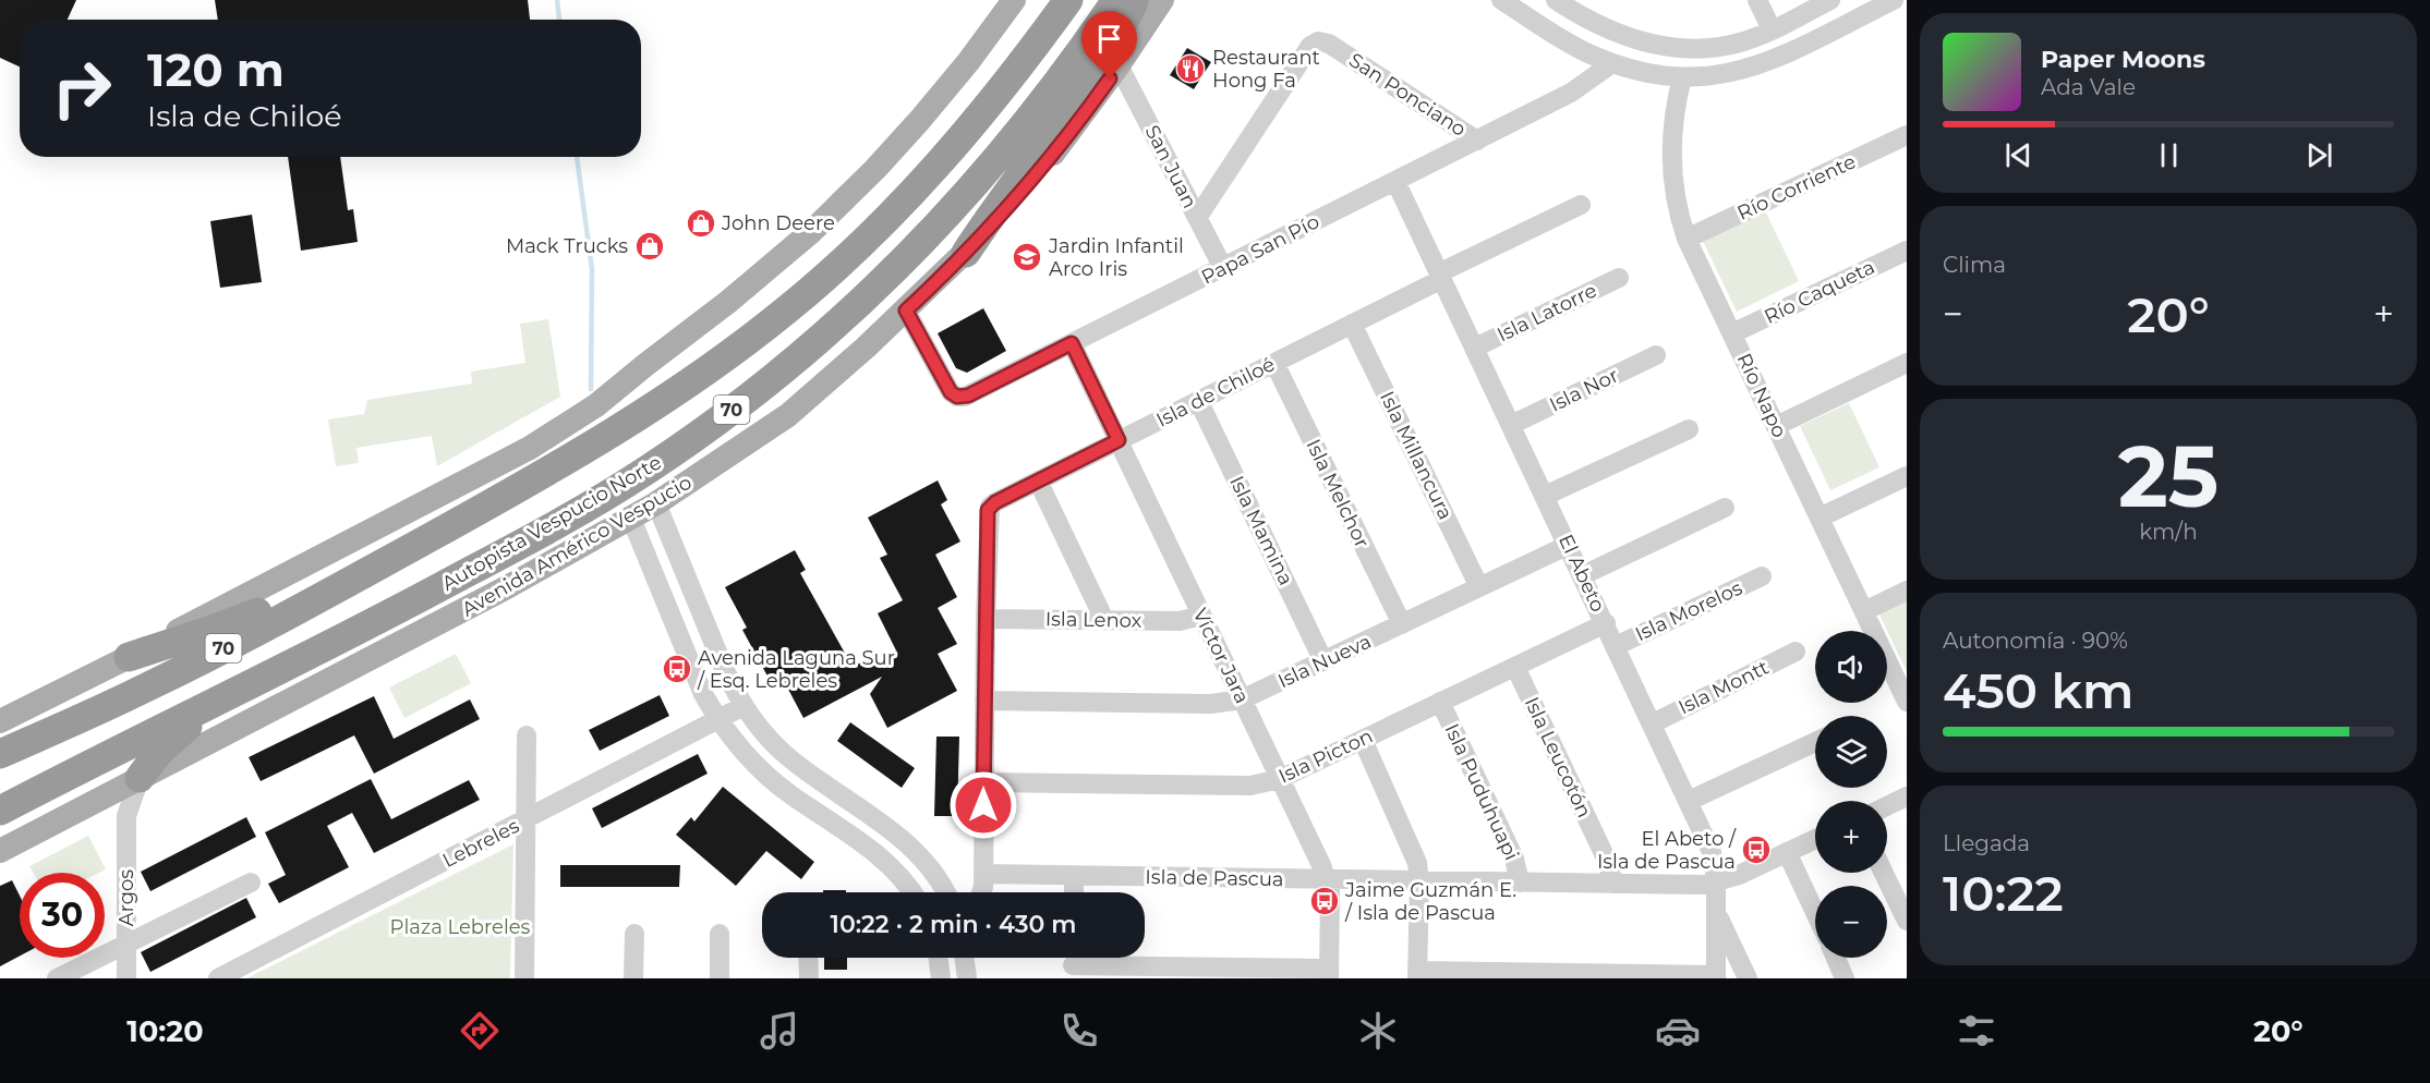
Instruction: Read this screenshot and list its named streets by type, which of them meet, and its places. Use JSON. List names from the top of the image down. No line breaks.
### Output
{"streets":{"highway":["70","Autopista Vespucio Norte"],"main road":["Avenida Américo Vespucio"],"street":["San Ponciano","San Juan","Río Corriente","Papa San Pío","Río Caqueta","Isla Latorre","Isla Nor","Isla de Chiloé","Río Napo","Isla Millancura","Isla Melchor","Isla Mamina","El Abeto","Isla Morelos","Isla Lenox","Víctor Jara","Isla Nueva","Isla Montt","Isla Picton","Isla Leucotón","Isla Puduhuapi","Lebreles","Isla de Pascua","Argos"]},"crossings":[["San Ponciano","San Juan"],["San Ponciano","Papa San Pío"],["San Juan","Papa San Pío"],["San Juan","Avenida Américo Vespucio"],["Río Corriente","Río Napo"],["Papa San Pío","Avenida Américo Vespucio"],["Papa San Pío","El Abeto"],["Papa San Pío","Víctor Jara"],["Río Caqueta","Río Napo"],["Isla Latorre","El Abeto"],["Isla Nor","El Abeto"],["Isla de Chiloé","Isla Millancura"],["Isla de Chiloé","Isla Melchor"],["Isla de Chiloé","Isla Mamina"],["Isla de Chiloé","El Abeto"],["Isla de Chiloé","Isla Lenox"],["Isla de Chiloé","Víctor Jara"],["Isla Millancura","Isla Nueva"],["Isla Melchor","Isla Nueva"],["Isla Mamina","Isla Nueva"],["Avenida Américo Vespucio","Argos"],["El Abeto","Isla Morelos"],["El Abeto","Isla Nueva"],["El Abeto","Isla Montt"],["El Abeto","Isla Picton"],["El Abeto","Isla de Pascua"],["Isla Lenox","Víctor Jara"],["Víctor Jara","Isla Nueva"],["Víctor Jara","Isla Picton"],["Víctor Jara","Isla de Pascua"],["Isla Picton","Isla Leucotón"],["Isla Picton","Isla Puduhuapi"],["Isla Leucotón","Isla de Pascua"],["Isla Puduhuapi","Isla de Pascua"]],"parks":["Plaza Lebreles"],"places":{"restaurant":["Restaurant Hong Fa"],"shop":["John Deere","Mack Trucks"],"school or university":["Jardin Infantil Arco Iris"],"bus stop":["Avenida Laguna Sur / Esq. Lebreles","El Abeto / Isla de Pascua","Jaime Guzmán E. / Isla de Pascua"]},"page":{"turn":["120 m","Isla de Chiloé"],"song":["Paper Moons","Ada Vale"],"tile":["Clima",["25","km/h"],["Autonomía · 90%","450 km"],["Llegada","10:22"]],"heat":["−","20°","+"],"map_buttons":["+","−"],"limit":"30","trip":"10:22 · 2 min · 430 m","tabs":["10:20","20°"]}}
